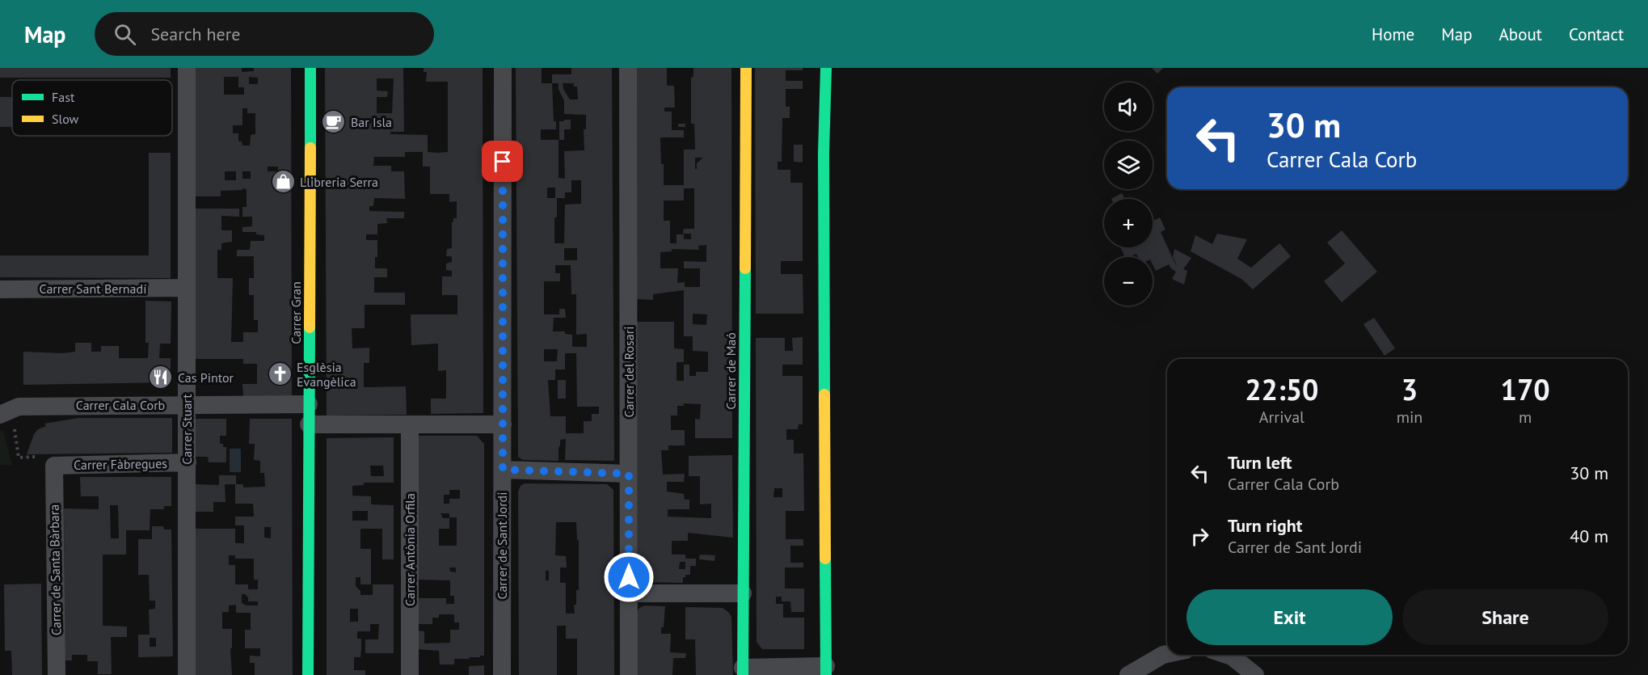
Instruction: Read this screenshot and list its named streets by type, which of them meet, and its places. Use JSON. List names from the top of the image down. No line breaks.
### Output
{"streets":{"street":["Carrer Sant Bernadí","Carrer Gran","Carrer de Maó","Carrer del Rosari","Carrer Cala Corb","Carrer Stuart","Carrer Fàbregues","Carrer de Sant Jordi","Carrer Antònia Orfila","Carrer de Santa Bàrbara"]},"crossings":[["Carrer Sant Bernadí","Carrer Stuart"],["Carrer Gran","Carrer Cala Corb"],["Carrer Cala Corb","Carrer Stuart"],["Carrer Stuart","Carrer Fàbregues"],["Carrer Fàbregues","Carrer de Santa Bàrbara"]],"places":{"cafe":["Bar Isla"],"shop":["Llibreria Serra"],"church":["Esglèsia Evangèlica"],"restaurant":["Cas Pintor"]},"legend":["Fast","Slow"],"page":{"header":"Map","search":"Search here","nav":["Home","Map","About","Contact"],"map_buttons":["+","−"],"turn":["30 m","Carrer Cala Corb"],"eta":["22:50","Arrival","3","min","170","m"],"list":[{"name":"Turn left","note":"Carrer Cala Corb","value":"30 m"},{"name":"Turn right","note":"Carrer de Sant Jordi","value":"40 m"}],"buttons":["Exit","Share"]}}
